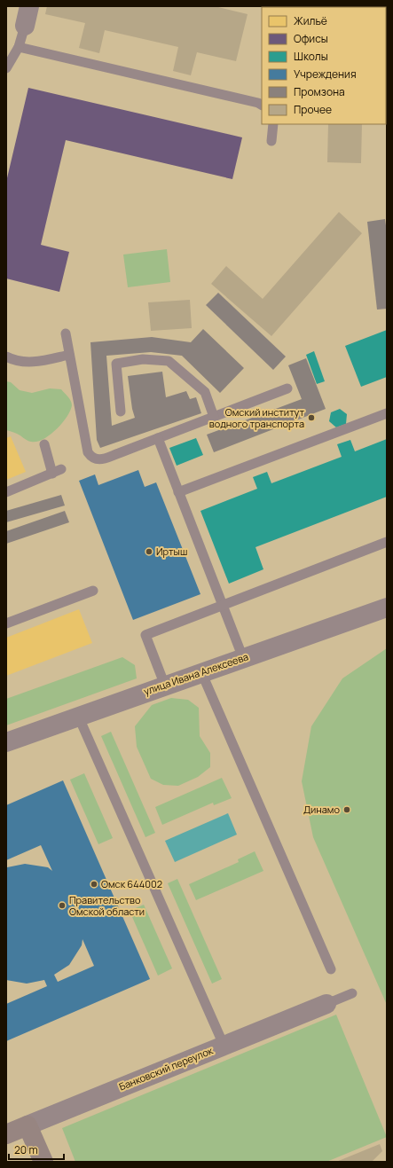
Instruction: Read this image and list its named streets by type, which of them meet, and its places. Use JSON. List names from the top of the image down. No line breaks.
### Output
{"streets":{"street":["улица Ивана Алексеева","Банковский переулок"]},"places":["Омский институт водного транспорта","Иртыш","Динамо","Омск 644002","Правительство Омской области"],"legend":["Жильё","Офисы","Школы","Учреждения","Промзона","Прочее"],"scale_bar":"20 m"}
